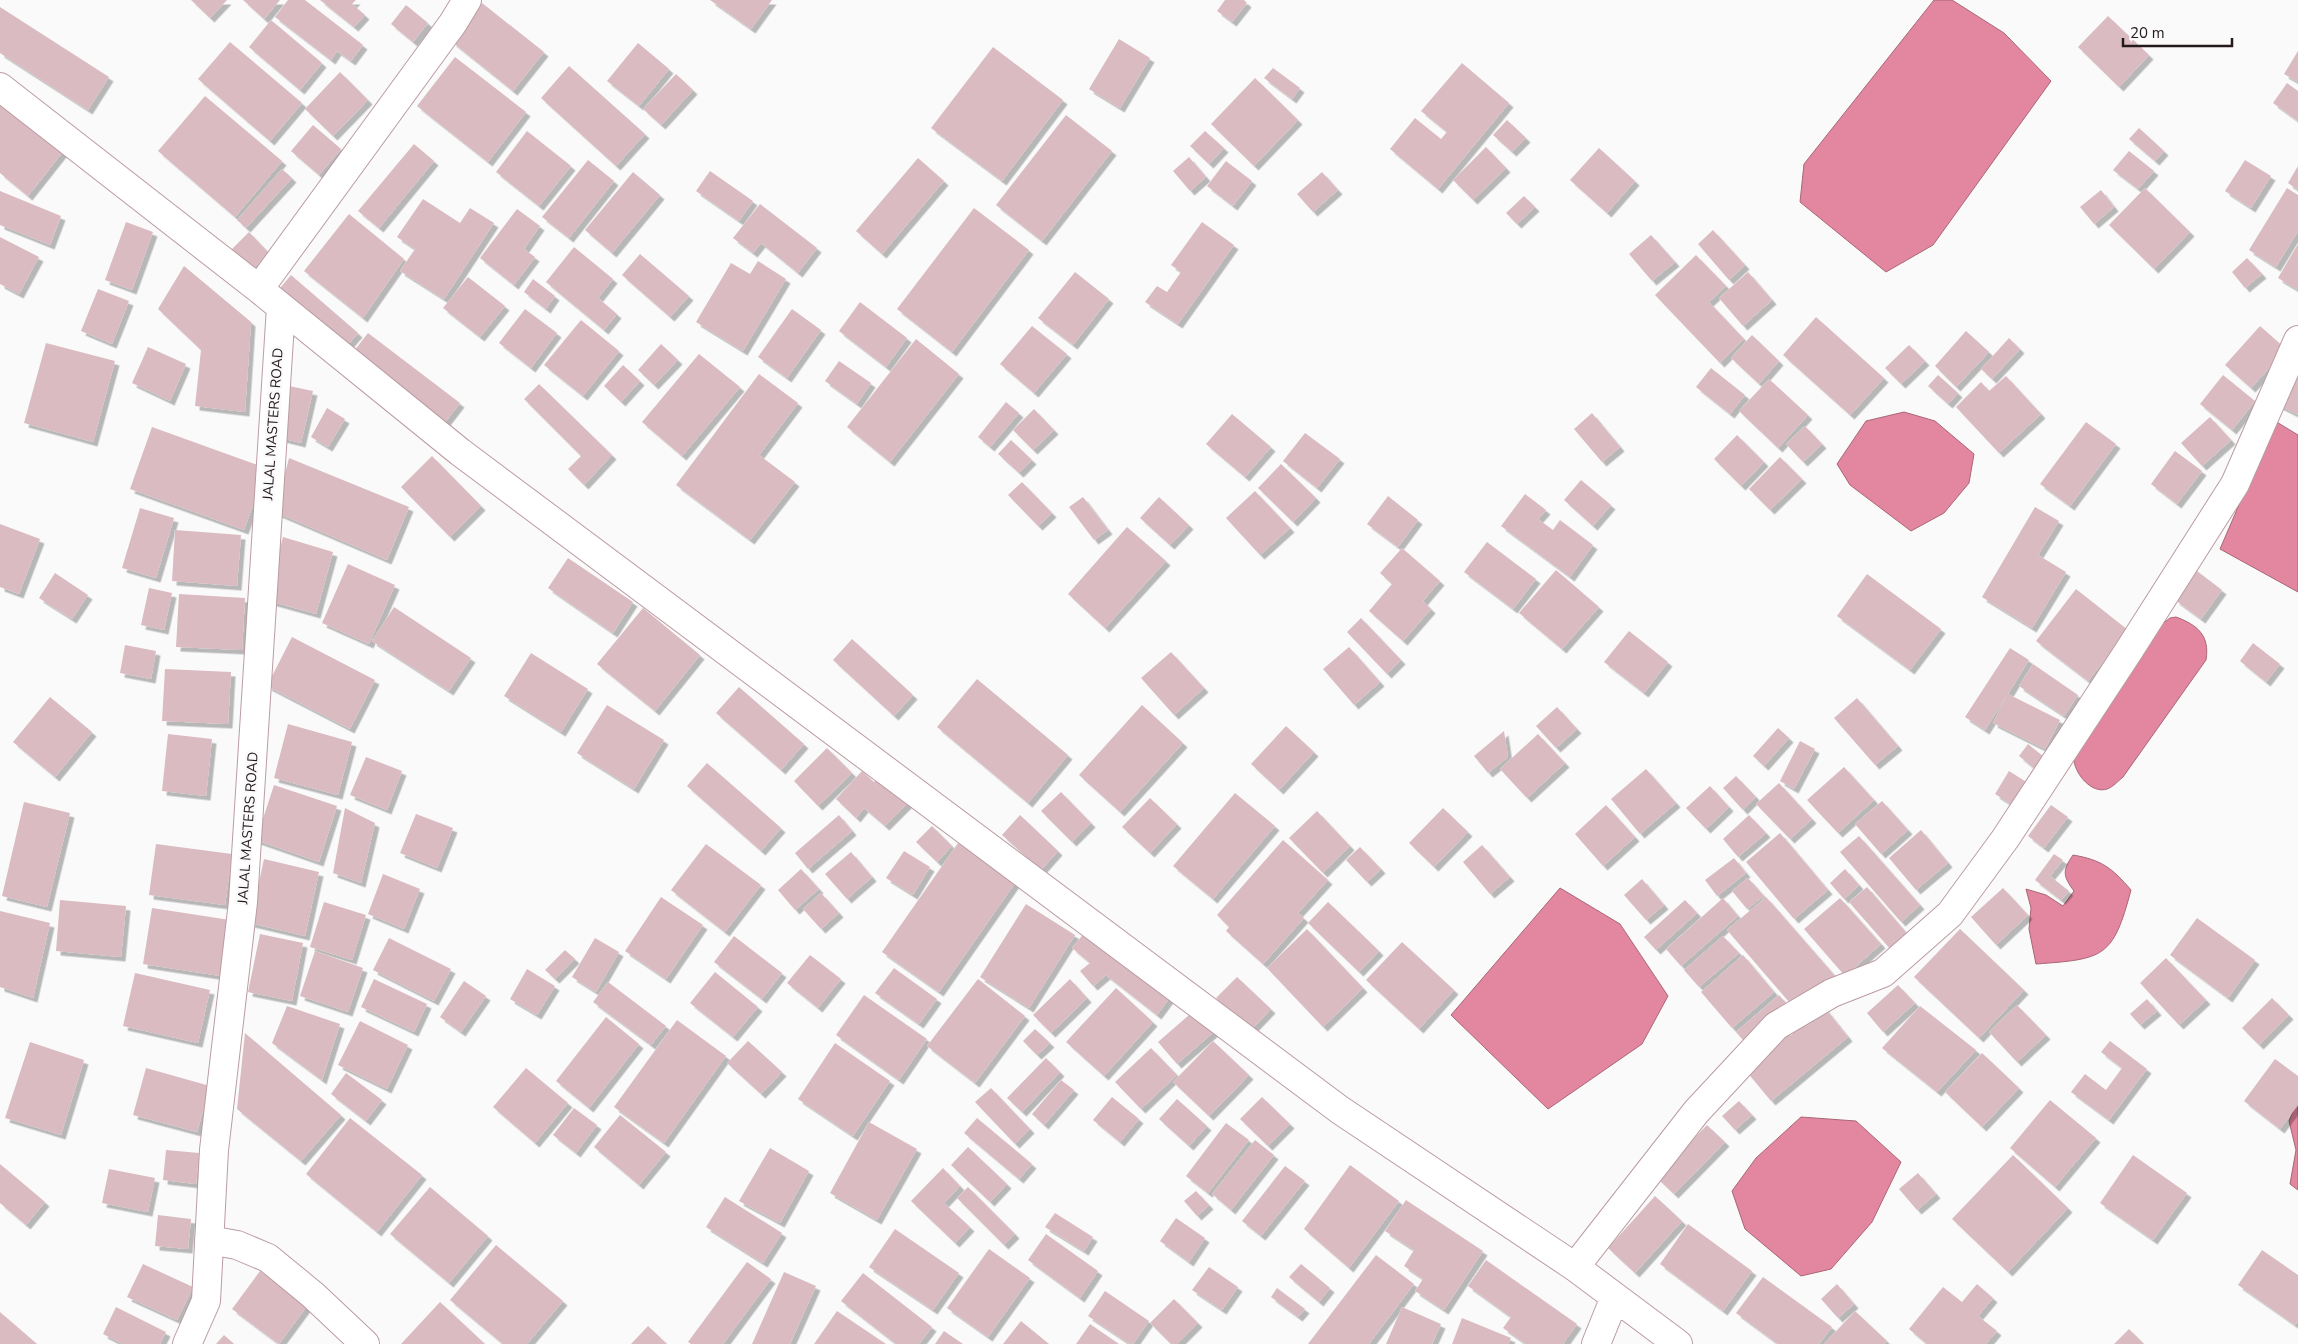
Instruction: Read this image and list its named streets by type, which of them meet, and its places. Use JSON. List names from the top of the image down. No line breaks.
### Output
{"streets":{"street":["JALAL MASTERS ROAD"]},"scale_bar":"20 m"}
